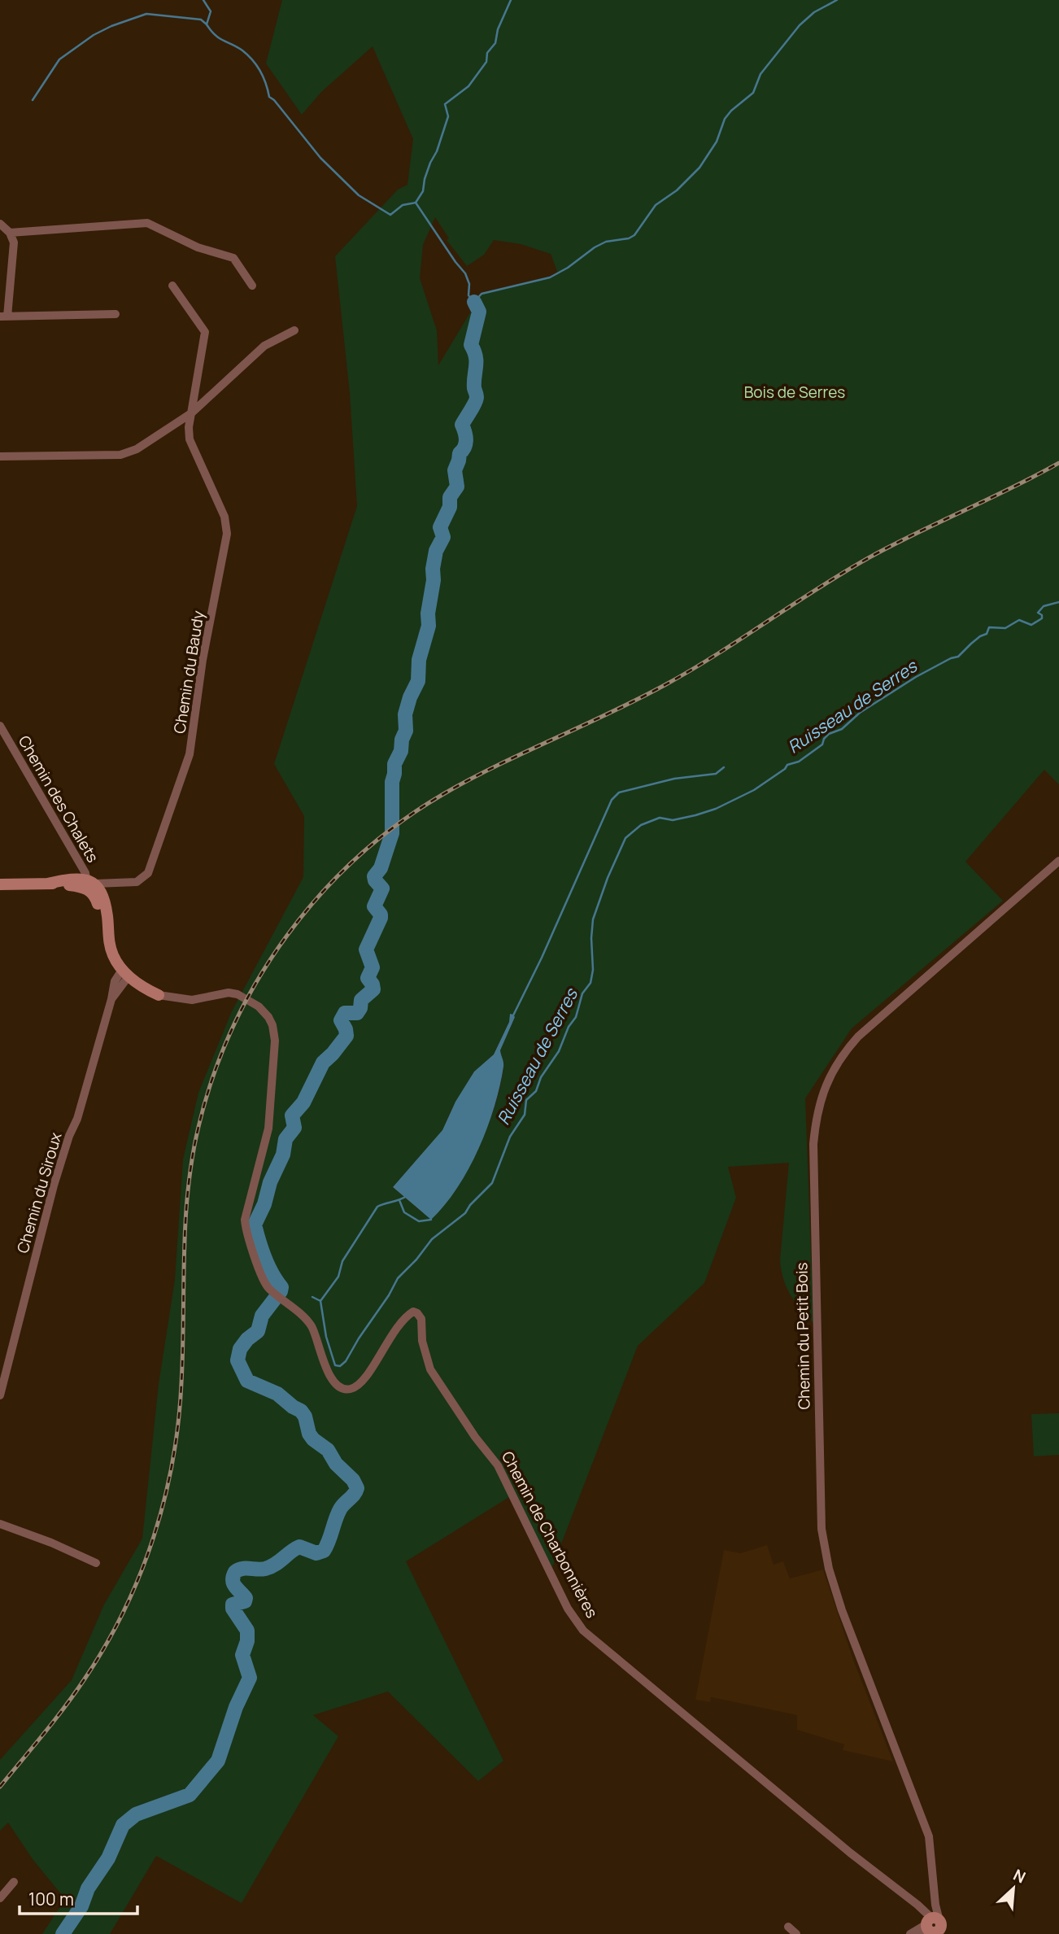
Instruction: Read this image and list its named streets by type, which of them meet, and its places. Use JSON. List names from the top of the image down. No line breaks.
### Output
{"streets":{"street":["Chemin du Baudy","Chemin des Chalets","Chemin du Siroux","Chemin du Petit Bois","Chemin de Charbonnières"]},"crossings":[["Chemin du Baudy","Chemin des Chalets"],["Chemin du Petit Bois","Chemin de Charbonnières"]],"water":["Ruisseau de Serres"],"parks":["Bois de Serres"],"scale_bar":"100 m","north":"top right"}
